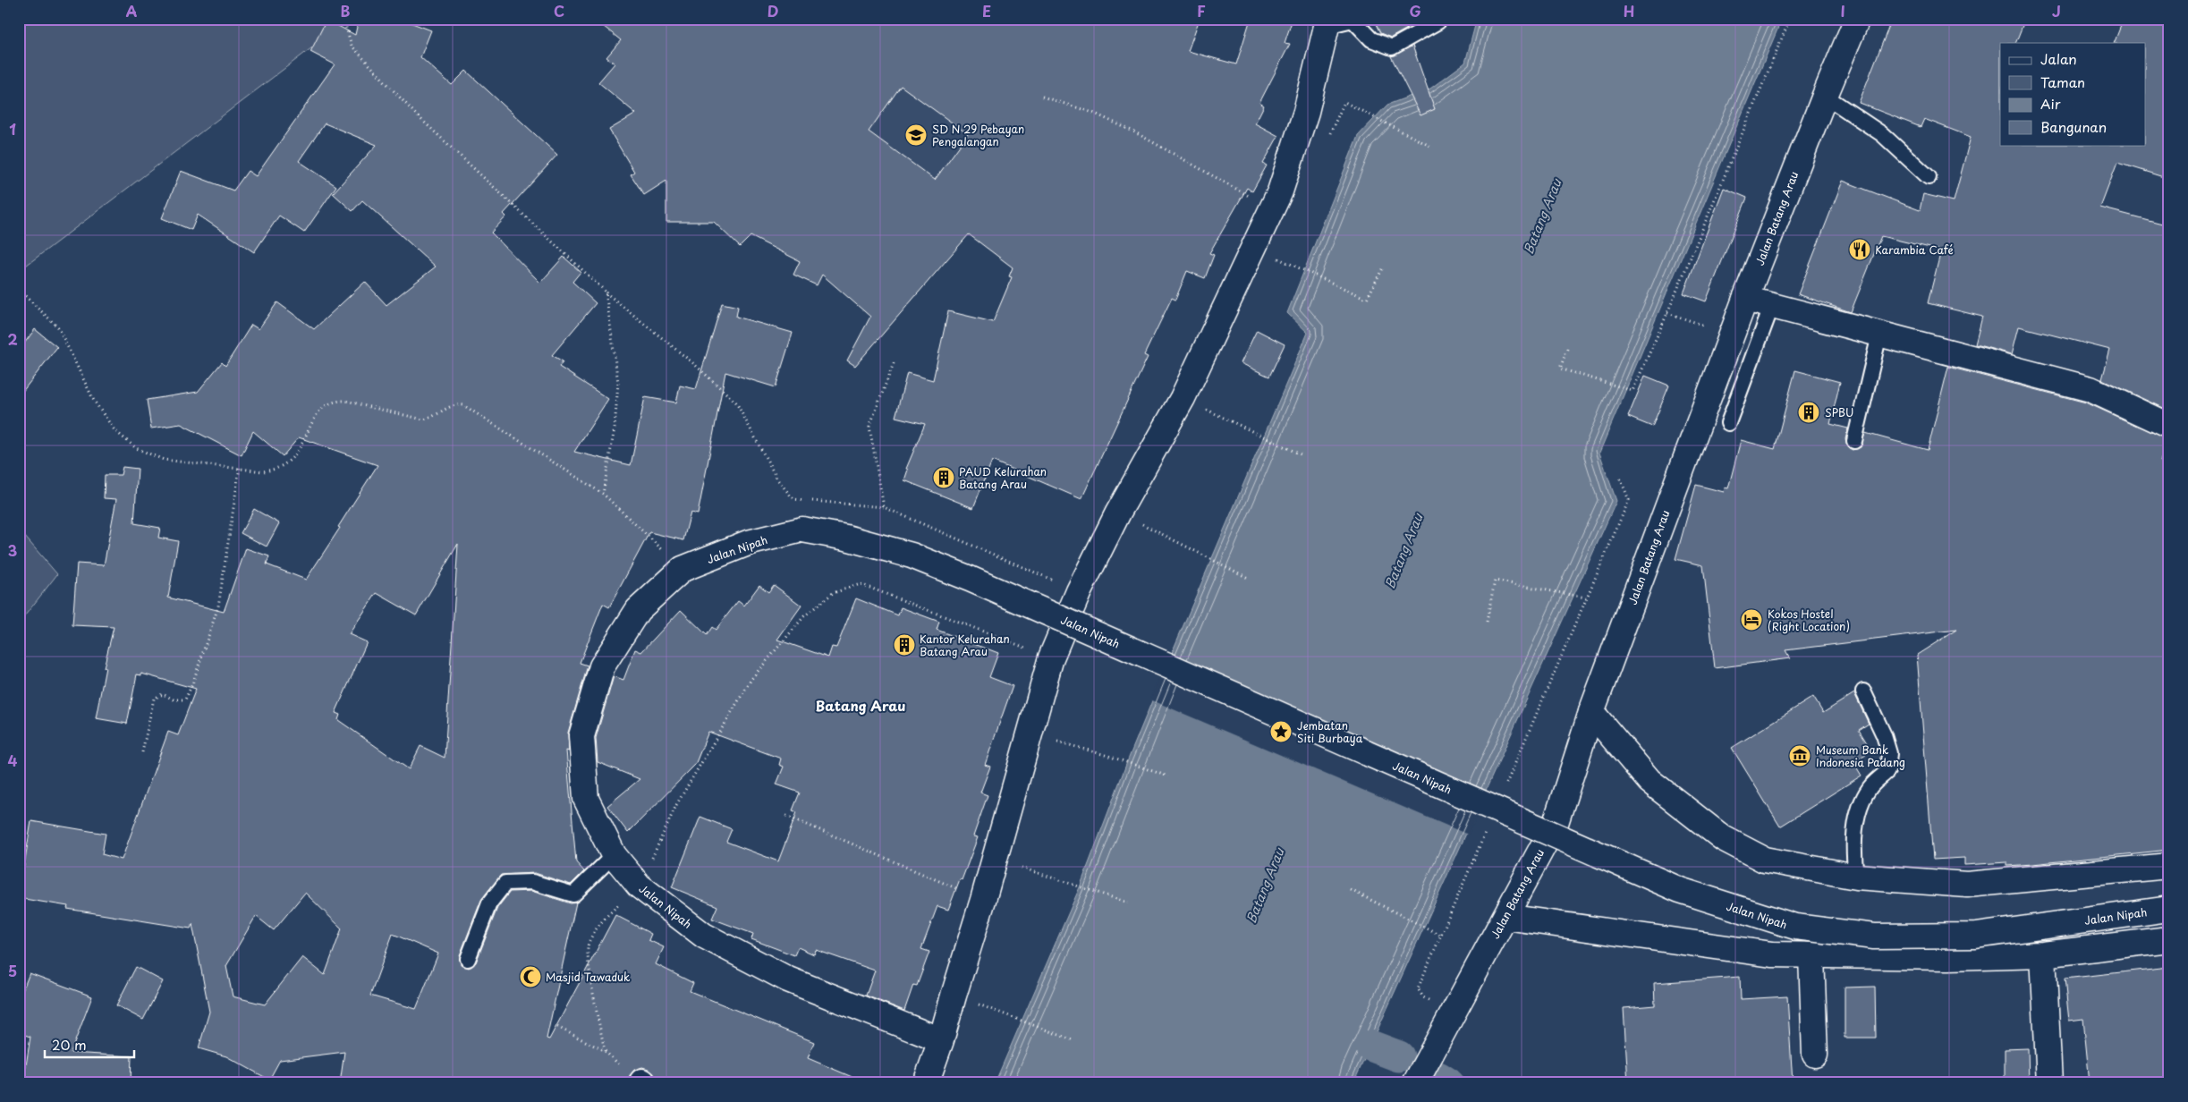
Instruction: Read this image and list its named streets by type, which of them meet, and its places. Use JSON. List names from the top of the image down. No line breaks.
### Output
{"streets":{"street":["Jalan Batang Arau","Jalan Nipah"]},"districts":["Batang Arau"],"water":["Batang Arau"],"places":{"school or university":["SD N 29 Pebayan Pengalangan"],"restaurant":["Karambia Café"],"building":["SPBU","PAUD Kelurahan Batang Arau","Kantor Kelurahan Batang Arau"],"hotel":["Kokos Hostel (Right Location)"],"place":["Jembatan Siti Burbaya"],"museum":["Museum Bank Indonesia Padang"],"mosque":["Masjid Tawaduk"]},"legend":["Jalan","Taman","Air","Bangunan"],"scale_bar":"20 m","grid":{"columns":["A","B","C","D","E","F","G","H","I","J"],"rows":["1","2","3","4","5"]}}
